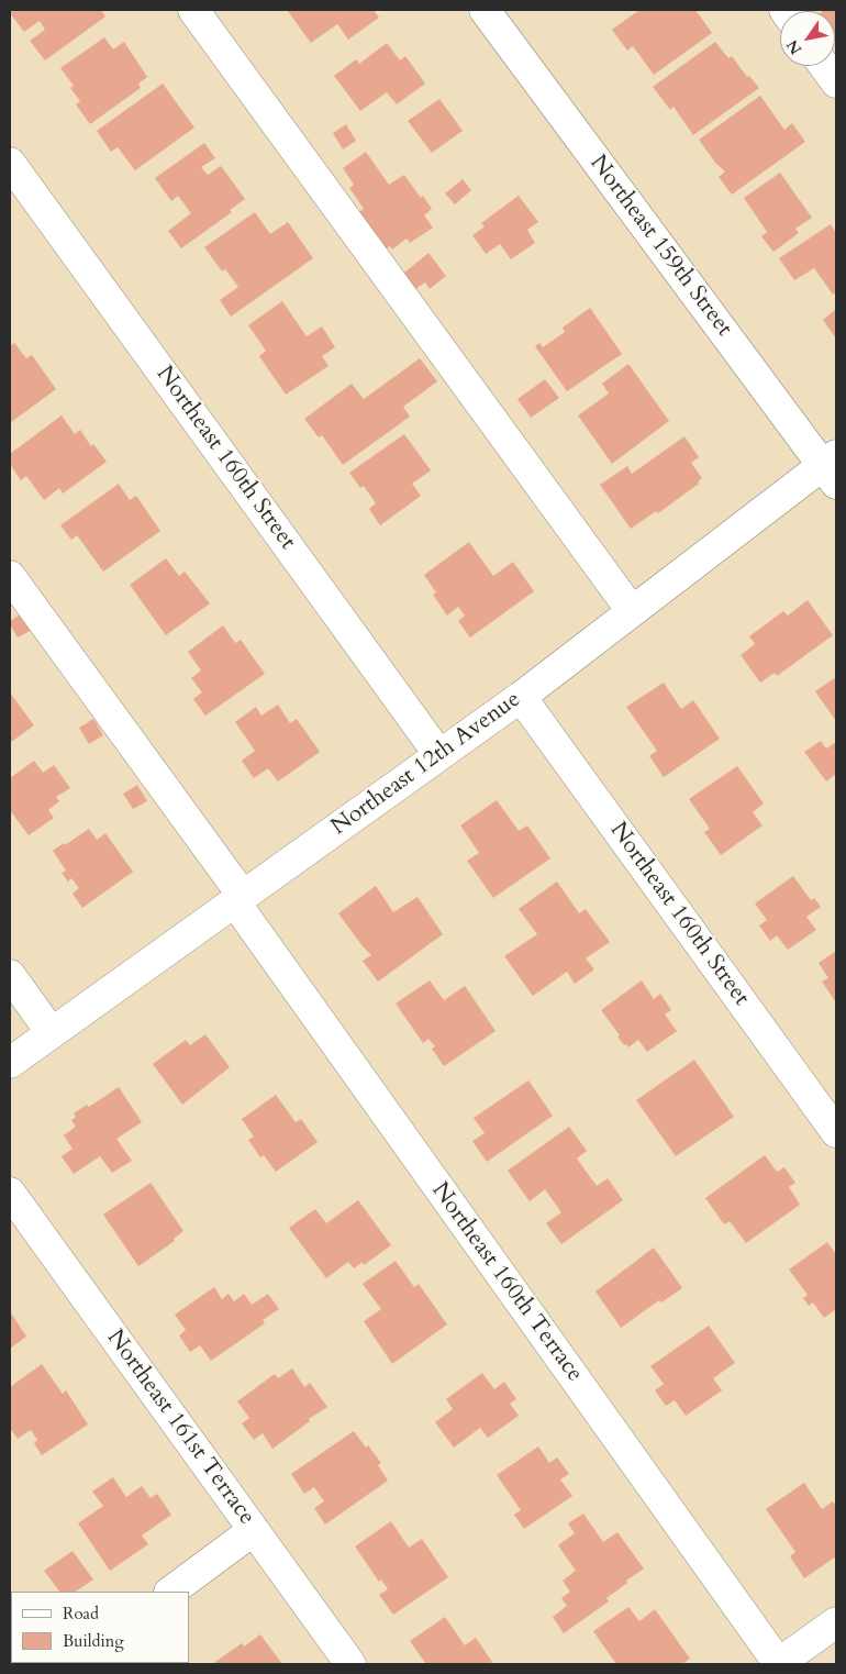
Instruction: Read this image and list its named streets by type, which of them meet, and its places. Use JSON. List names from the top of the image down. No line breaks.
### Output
{"streets":{"street":["Northeast 159th Street","Northeast 160th Street","Northeast 12th Avenue","Northeast 160th Terrace","Northeast 161st Terrace"]},"crossings":[["Northeast 159th Street","Northeast 12th Avenue"],["Northeast 160th Street","Northeast 12th Avenue"],["Northeast 12th Avenue","Northeast 160th Terrace"]],"legend":["Road","Building"],"north":"bottom left"}
